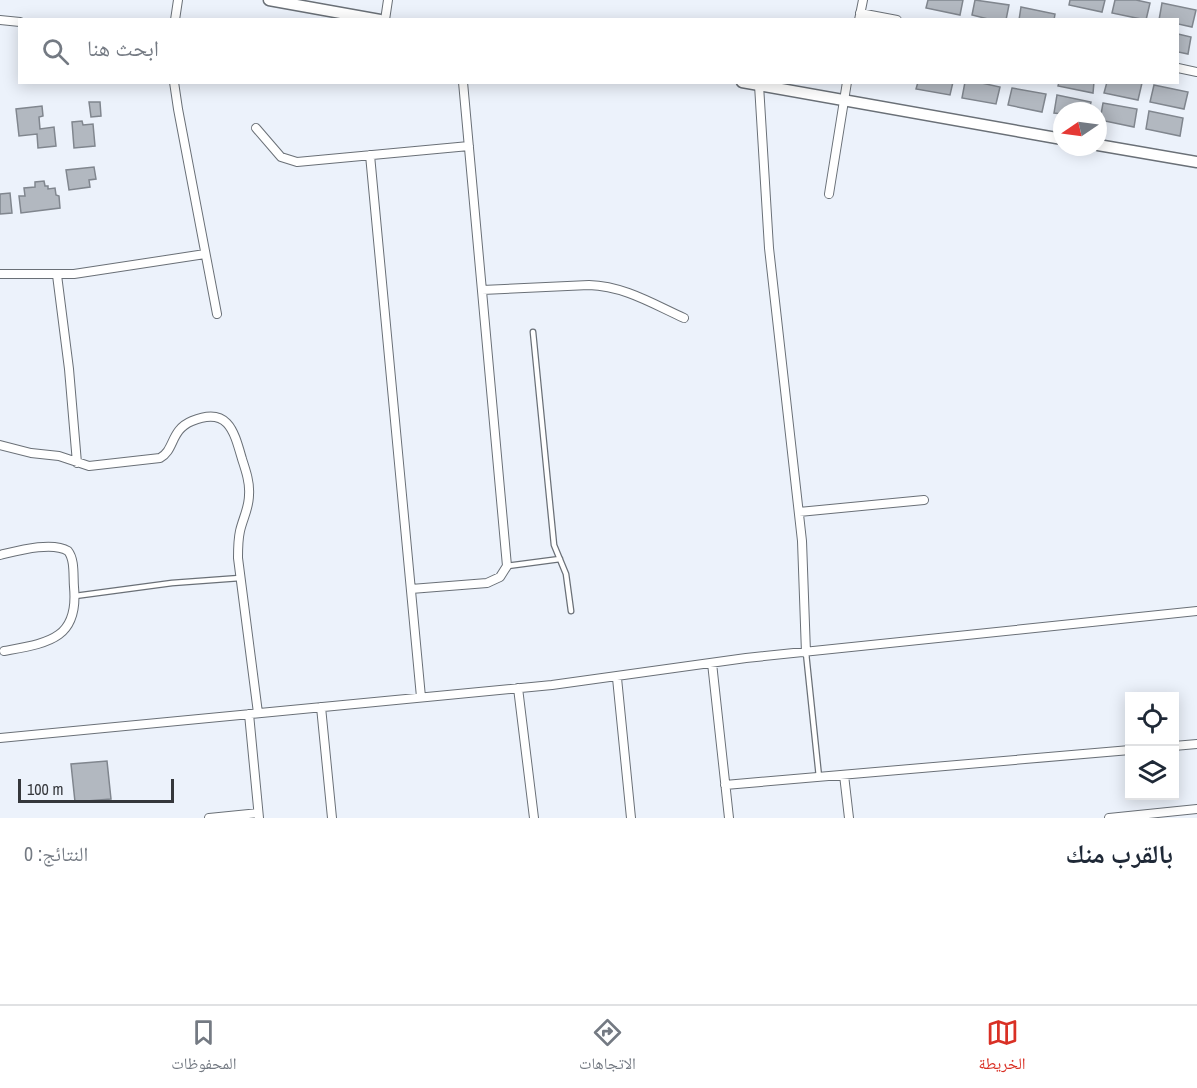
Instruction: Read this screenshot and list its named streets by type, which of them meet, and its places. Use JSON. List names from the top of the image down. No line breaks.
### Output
{"scale_bar":"100 m","north":"left","page":{"search":"ابحث هنا","scale":"100 m","heading":["بالقرب منك","النتائج: 0"],"nav":["الخريطة","الاتجاهات","المحفوظات"]}}
